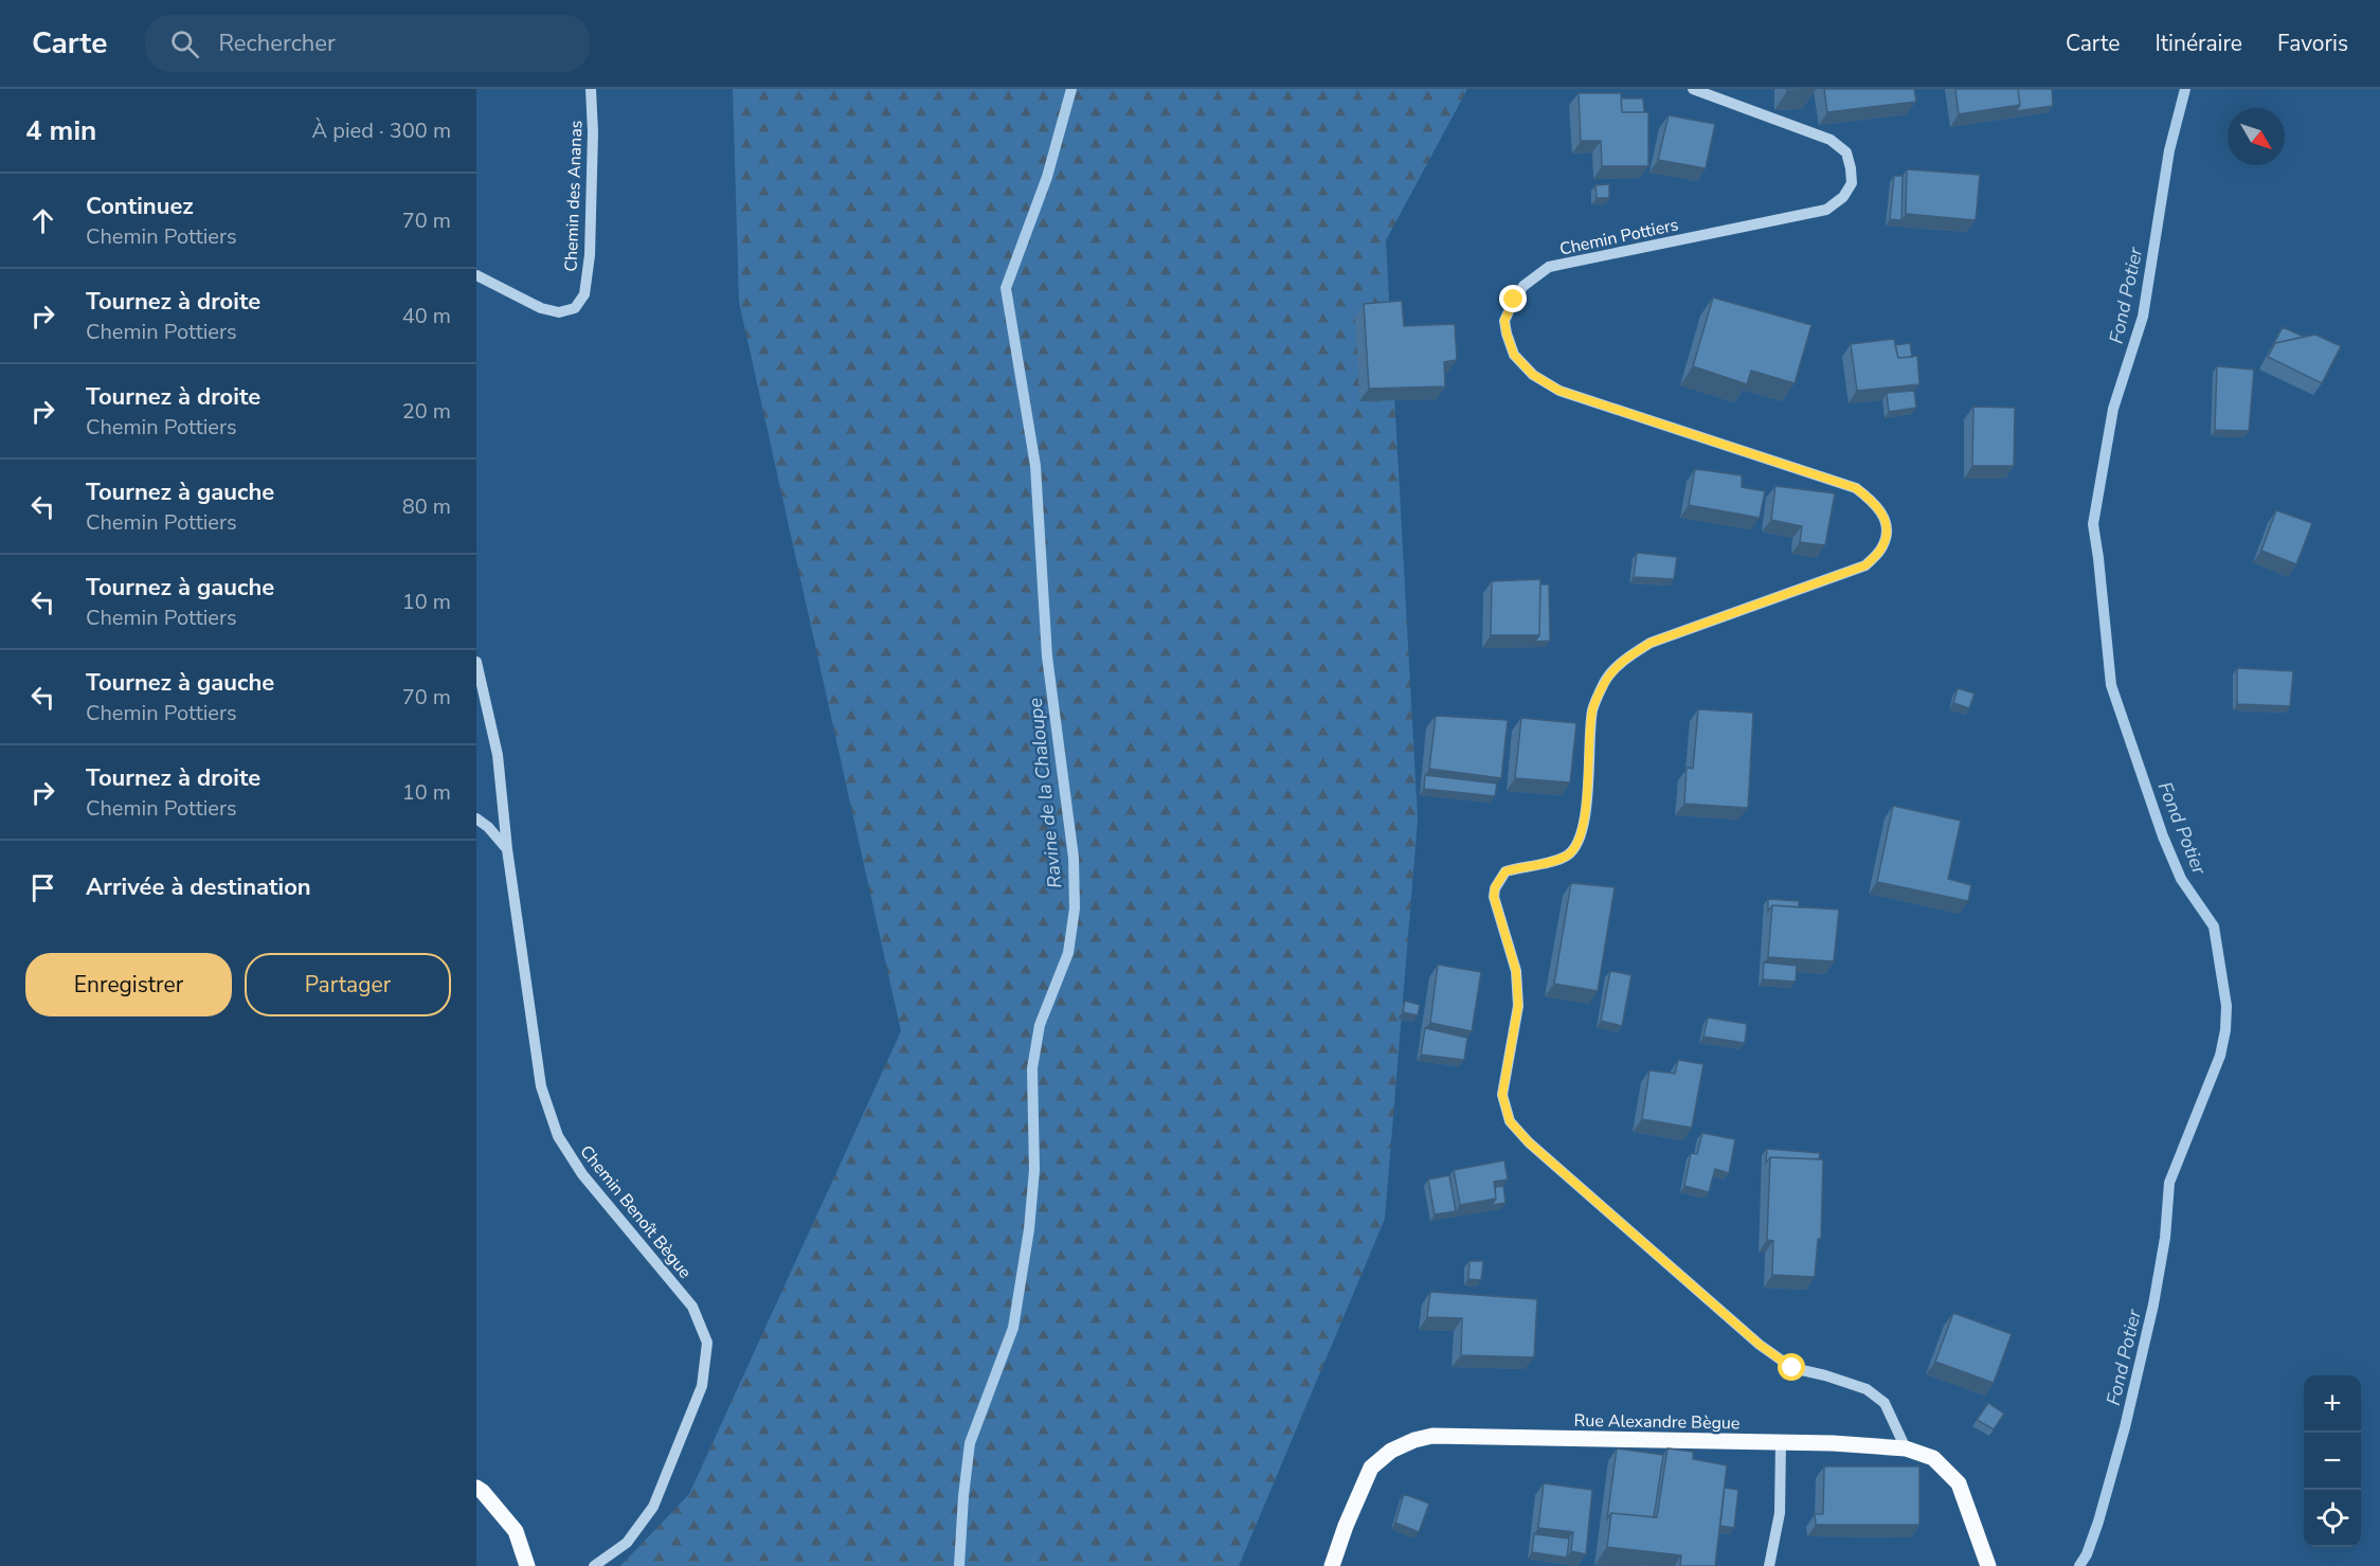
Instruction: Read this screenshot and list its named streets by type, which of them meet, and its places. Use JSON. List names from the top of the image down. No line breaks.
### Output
{"streets":{"main road":["Rue Alexandre Bègue"],"street":["Chemin des Ananas","Chemin Pottiers","Chemin Benoît Bègue"]},"crossings":[["Chemin Pottiers","Rue Alexandre Bègue"]],"water":["Fond Potier","Ravine de la Chaloupe"],"north":"bottom right","page":{"header":"Carte","search":"Rechercher","nav":["Carte","Itinéraire","Favoris"],"heading":["4 min","À pied · 300 m"],"list":[["Continuez","Chemin Pottiers","70 m"],["Tournez à droite","Chemin Pottiers","40 m"],["Tournez à droite","Chemin Pottiers","20 m"],["Tournez à gauche","Chemin Pottiers","80 m"],["Tournez à gauche","Chemin Pottiers","10 m"],["Tournez à gauche","Chemin Pottiers","70 m"],["Tournez à droite","Chemin Pottiers","10 m"],"Arrivée à destination"],"buttons":["Enregistrer","Partager"],"map_buttons":["+","−"]}}
